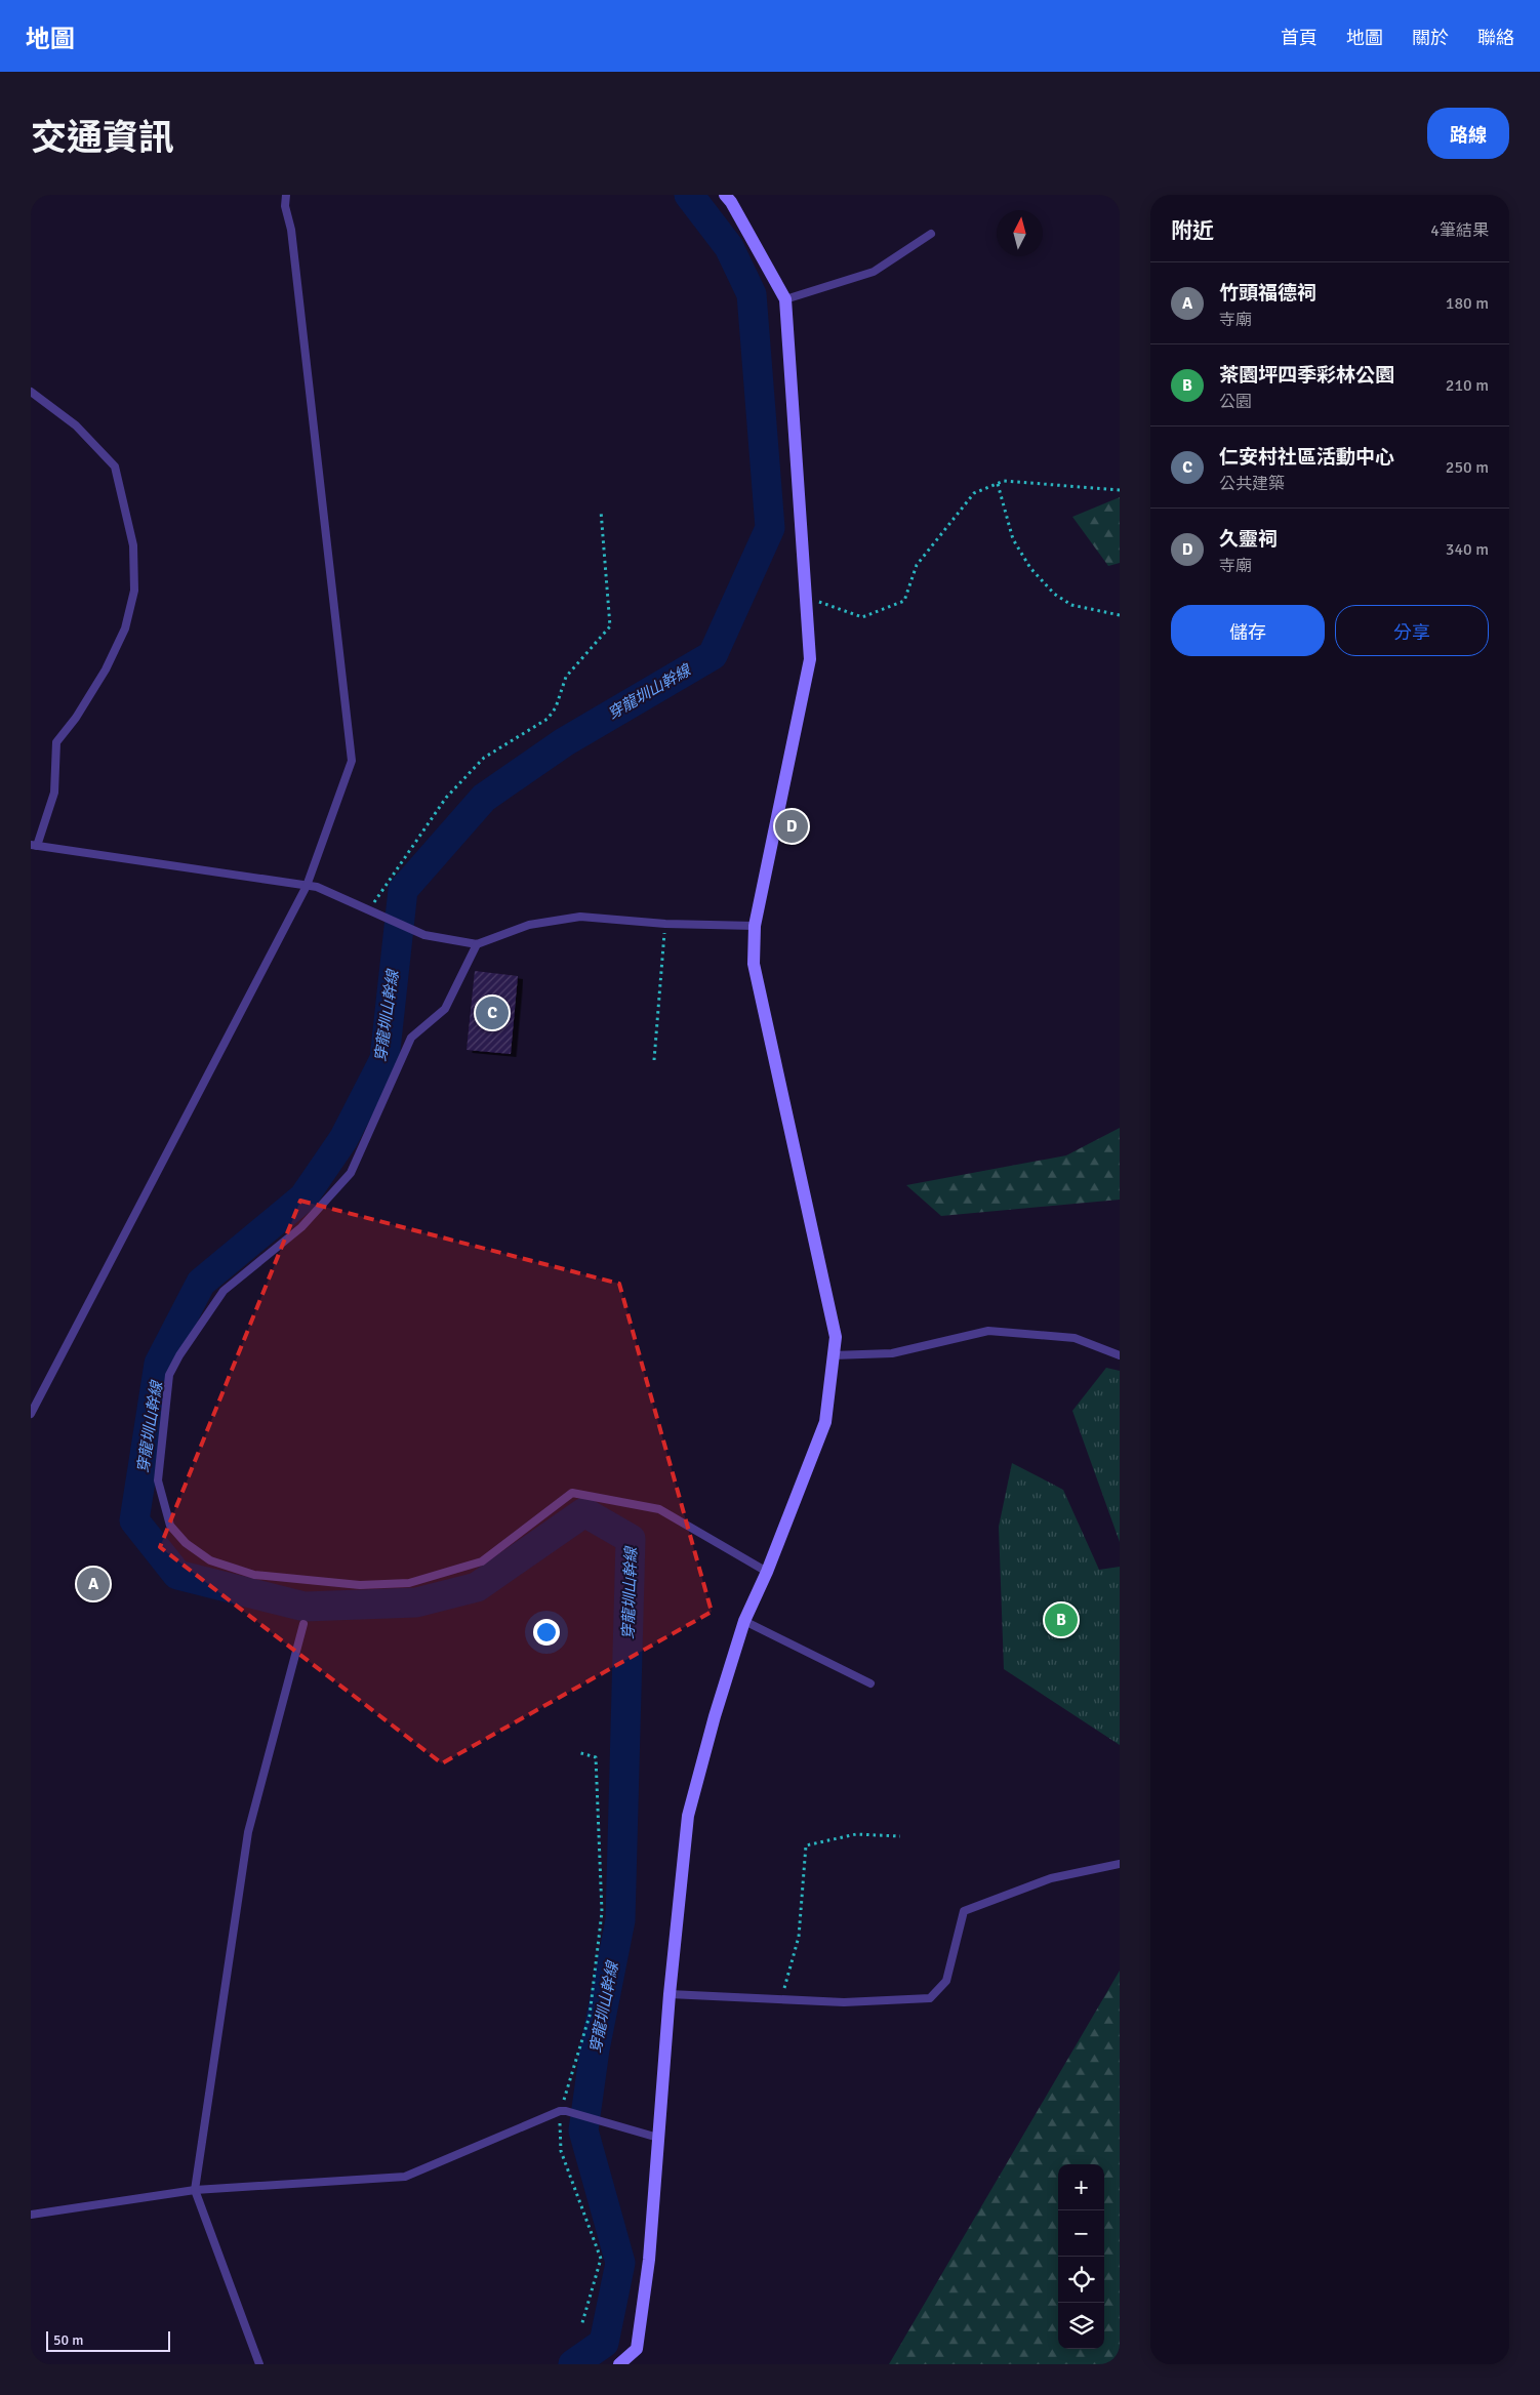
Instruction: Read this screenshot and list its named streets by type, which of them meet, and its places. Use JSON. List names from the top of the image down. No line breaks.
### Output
{"water":["穿龍圳山幹線"],"scale_bar":"50 m","north":"top","page":{"header":"地圖","nav":["首頁","地圖","關於","聯絡"],"title":"交通資訊","buttons":["路線",["儲存","分享"]],"heading":["附近","4筆結果"],"list":[{"mark":"A","name":"竹頭福德祠","note":"寺廟","value":"180 m"},{"mark":"B","name":"茶園坪四季彩林公園","note":"公園","value":"210 m"},{"mark":"C","name":"仁安村社區活動中心","note":"公共建築","value":"250 m"},{"mark":"D","name":"久靈祠","note":"寺廟","value":"340 m"}],"pins":["D","C","A","B"],"map_buttons":["+","−"],"scale":"50 m"}}
